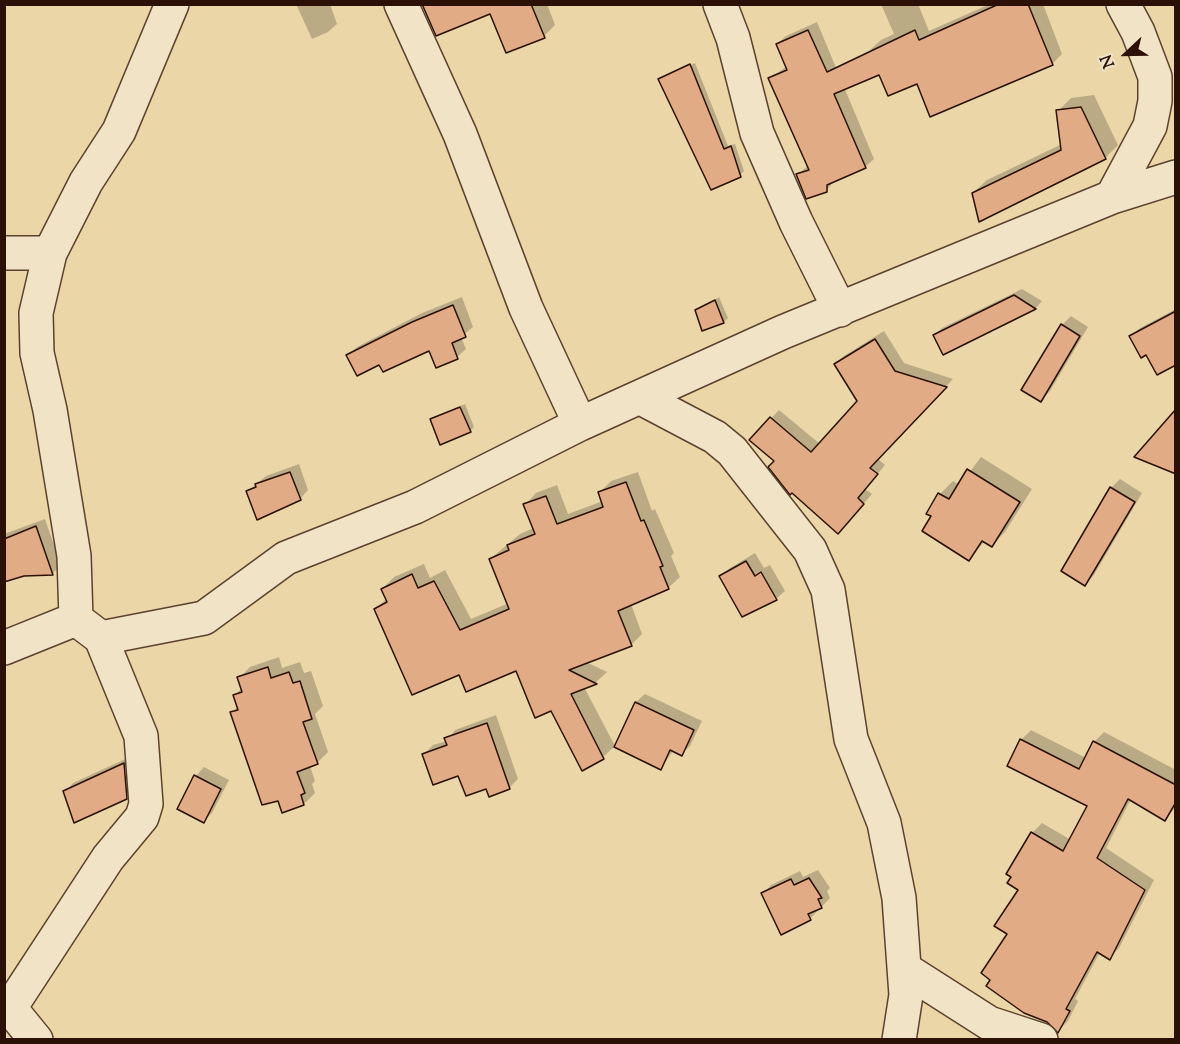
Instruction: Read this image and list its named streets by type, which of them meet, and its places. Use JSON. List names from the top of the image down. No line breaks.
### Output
{"north":"left"}
